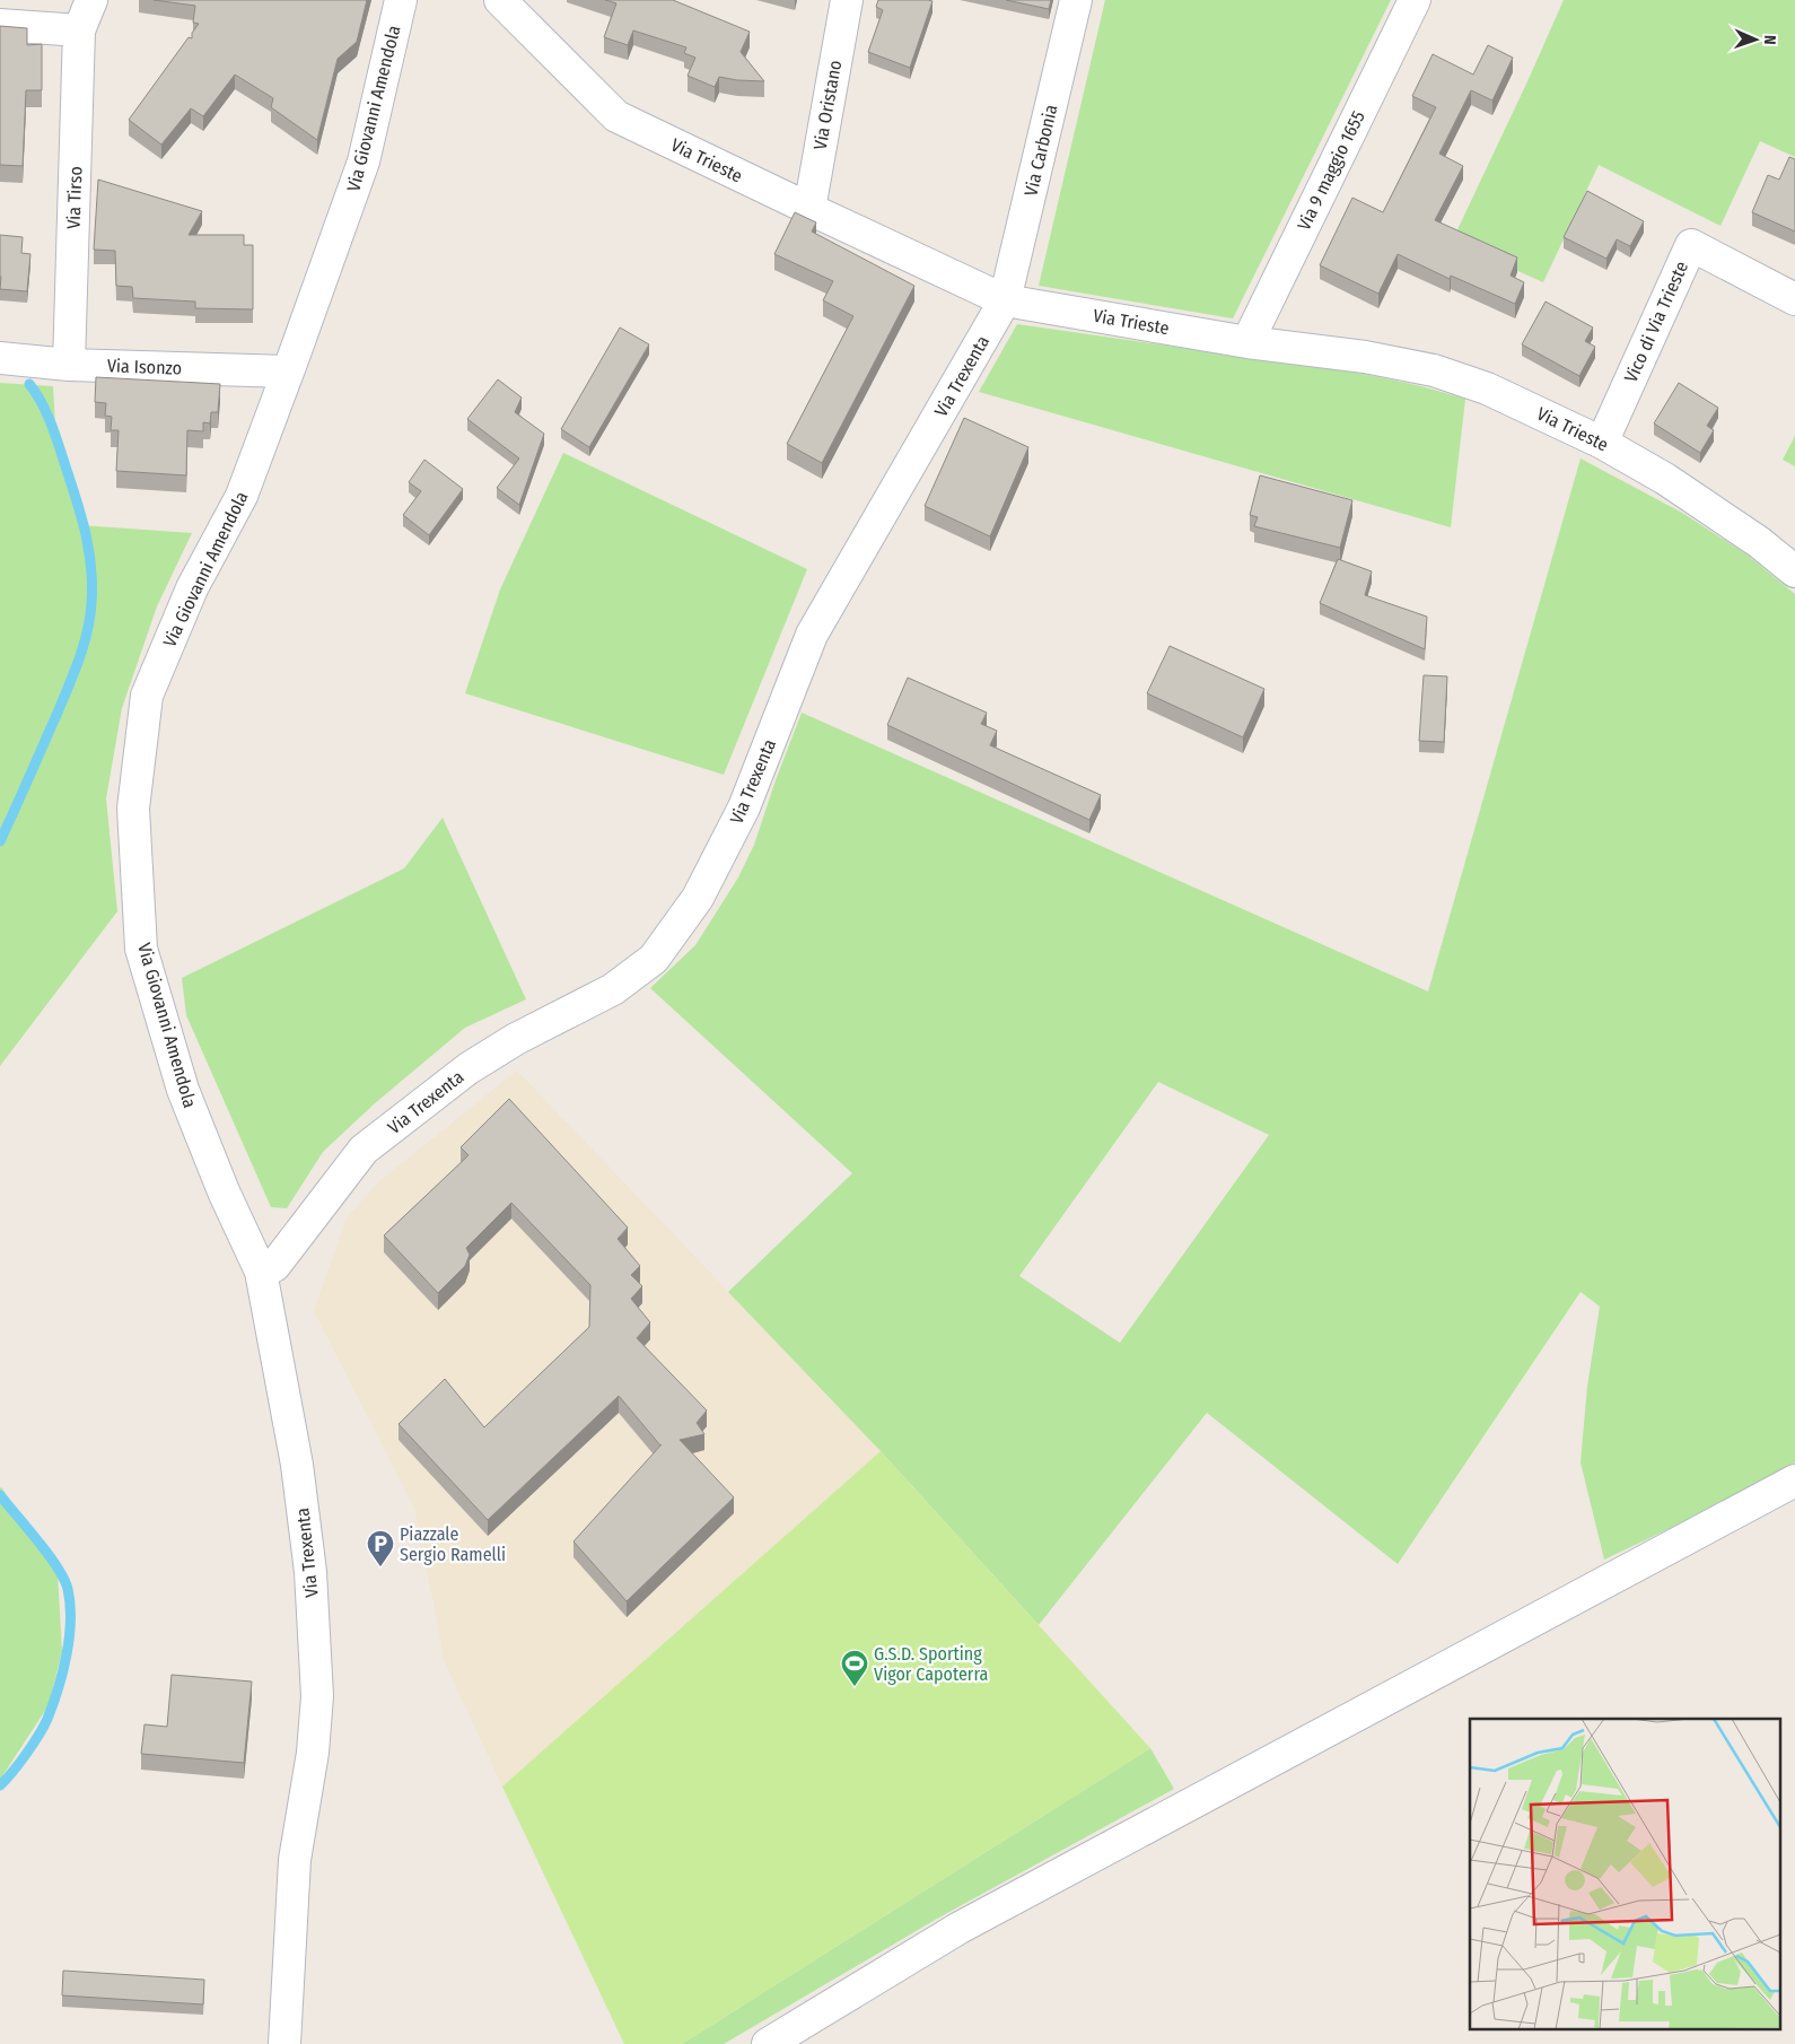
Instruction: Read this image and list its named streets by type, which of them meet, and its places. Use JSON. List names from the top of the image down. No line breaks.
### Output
{"streets":{"street":["Via Oristano","Via Giovanni Amendola","Via Carbonia","Via Trieste","Via 9 maggio 1655","Via Tirso","Vico di Via Trieste","Via Isonzo","Via Trexenta"]},"crossings":[["Via Oristano","Via Trieste"],["Via Giovanni Amendola","Via Isonzo"],["Via Giovanni Amendola","Via Trexenta"],["Via Carbonia","Via Trieste"],["Via Carbonia","Via Trexenta"],["Via Trieste","Via 9 maggio 1655"],["Via Trieste","Vico di Via Trieste"],["Via Trieste","Via Trexenta"],["Via Tirso","Via Isonzo"]],"places":{"parking":["Piazzale Sergio Ramelli"],"sports":["G.S.D. Sporting Vigor Capoterra"]},"north":"right"}
